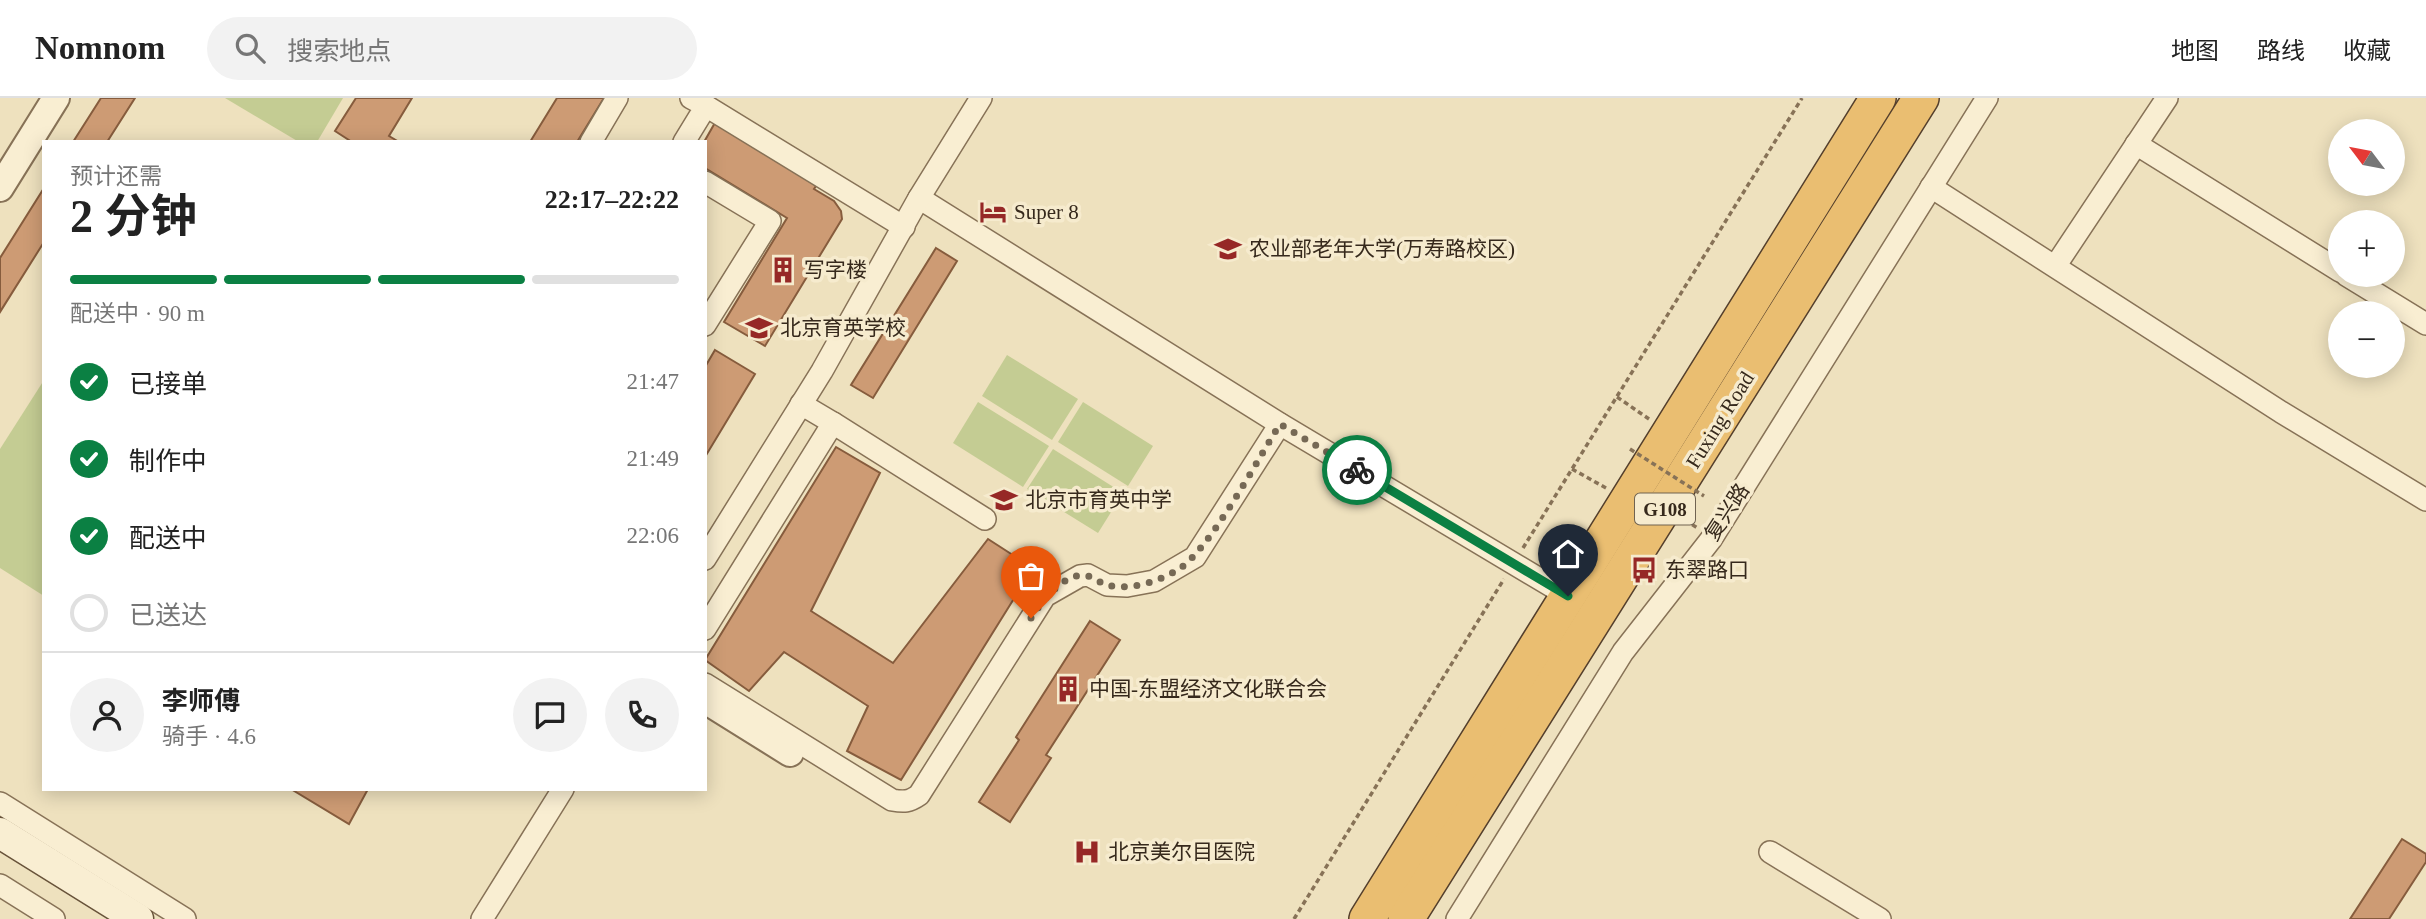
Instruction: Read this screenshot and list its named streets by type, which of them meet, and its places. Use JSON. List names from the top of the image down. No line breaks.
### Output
{"streets":{"highway":["Fuxing Road","G108"],"street":["复兴路"]},"places":{"hotel":["Super 8"],"school or university":["农业部老年大学(万寿路校区)","北京育英学校","北京市育英中学"],"building":["写字楼","中国-东盟经济文化联合会"],"bus stop":["东翠路口"],"hospital":["北京美尔目医院"]},"north":"top left","page":{"header":"Nomnom","search":"搜索地点","nav":["地图","路线","收藏"],"map_buttons":["+","−"],"heading":["2 分钟","预计还需","22:17–22:22"],"panel":["李师傅","骑手 · 4.6"],"bar":"配送中 · 90 m","list":[["已接单","21:47"],["制作中","21:49"],["配送中","22:06"],"已送达"]}}
